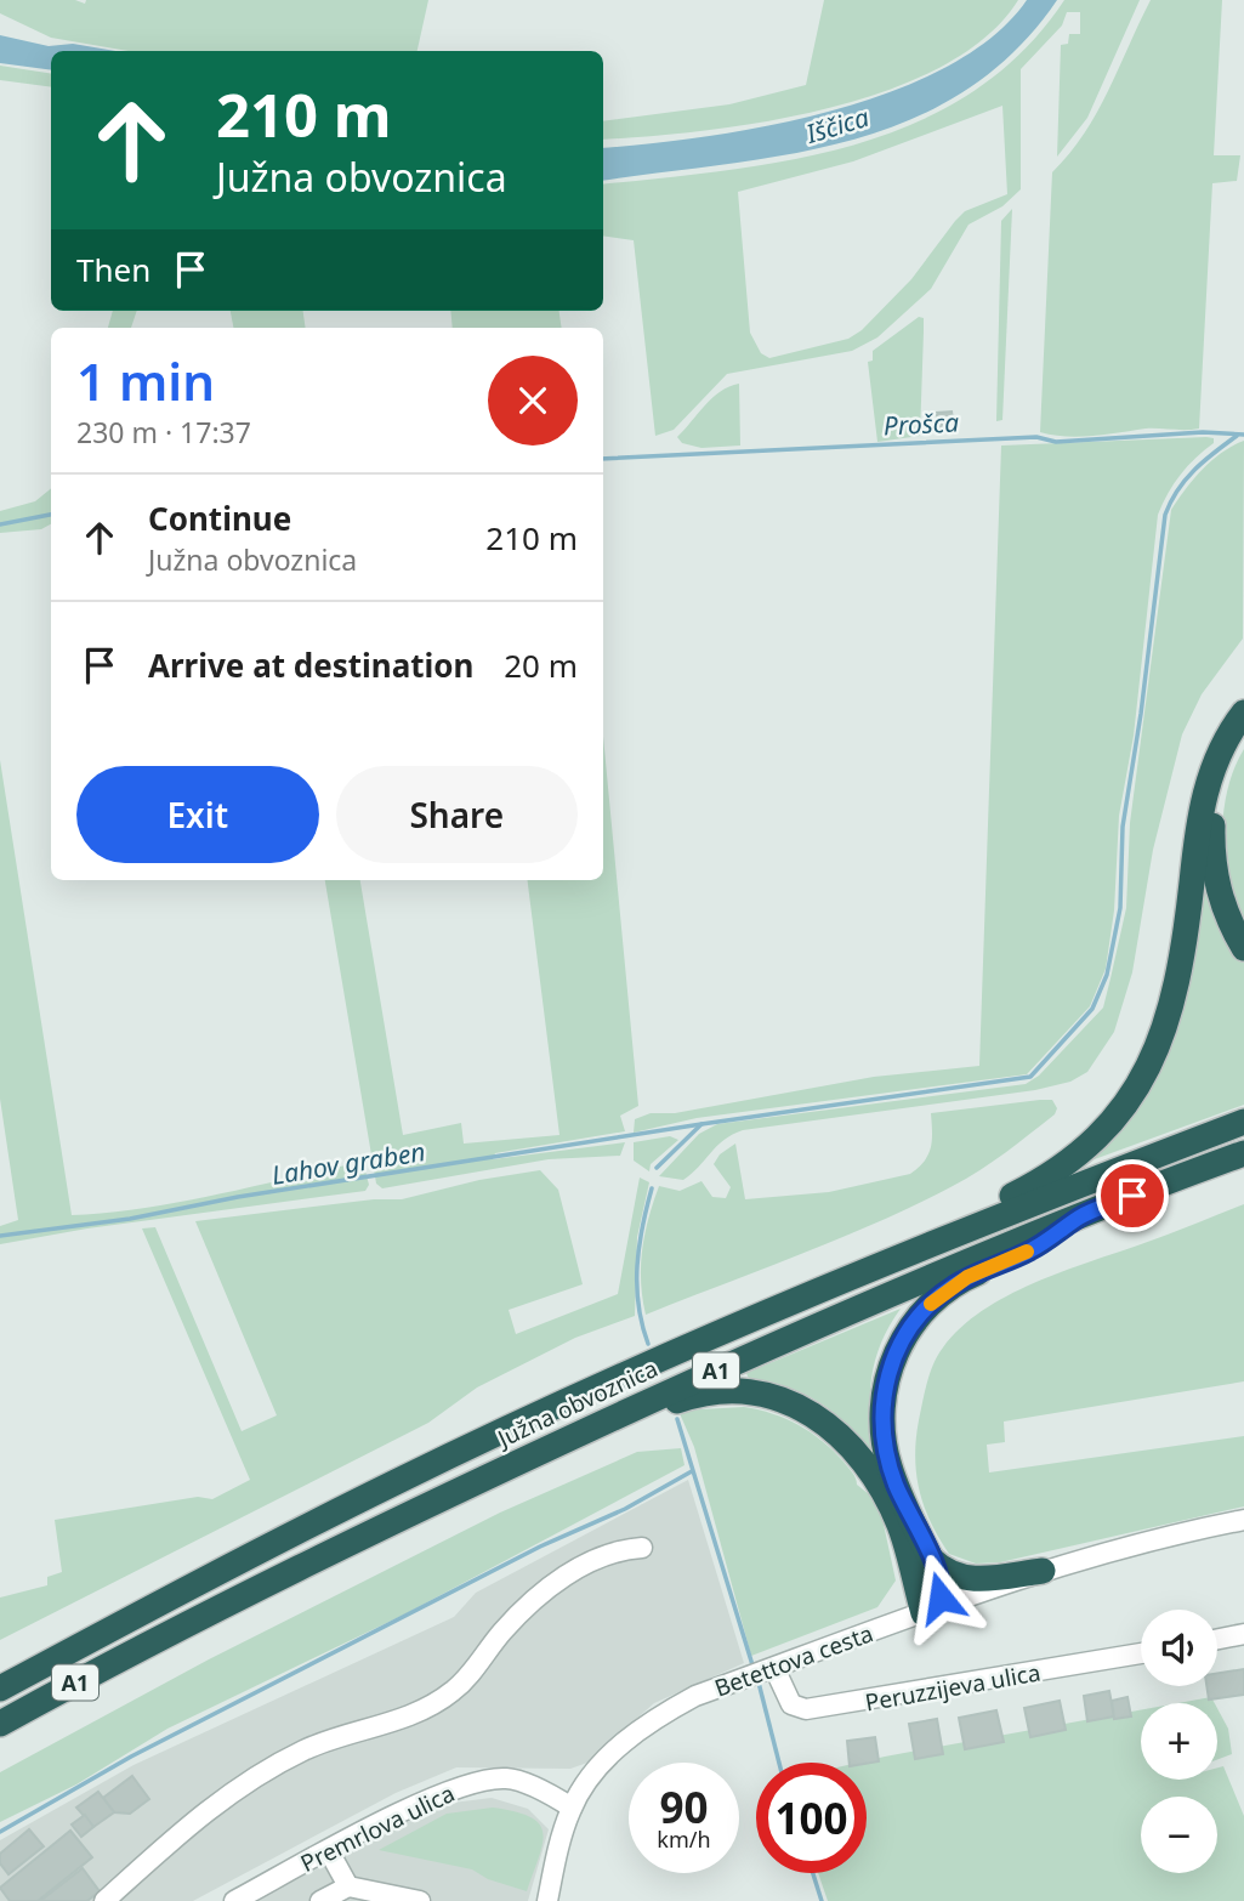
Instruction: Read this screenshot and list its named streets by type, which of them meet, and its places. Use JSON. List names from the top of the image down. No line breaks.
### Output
{"streets":{"highway":["A1","Južna obvoznica"],"street":["Betettova cesta","Peruzzijeva ulica","Premrlova ulica"]},"crossings":[["Betettova cesta","Peruzzijeva ulica"],["Betettova cesta","Premrlova ulica"]],"water":["Iščica","Prošca","Lahov graben"],"page":{"turn":["210 m","Južna obvoznica"],"then":"Then","heading":["1 min","230 m · 17:37"],"list":[{"name":"Continue","note":"Južna obvoznica","value":"210 m"},{"name":"Arrive at destination","value":"20 m"}],"buttons":["Exit","Share"],"map_buttons":["+","−"],"speed":"90 km/h","limit":"100"}}
